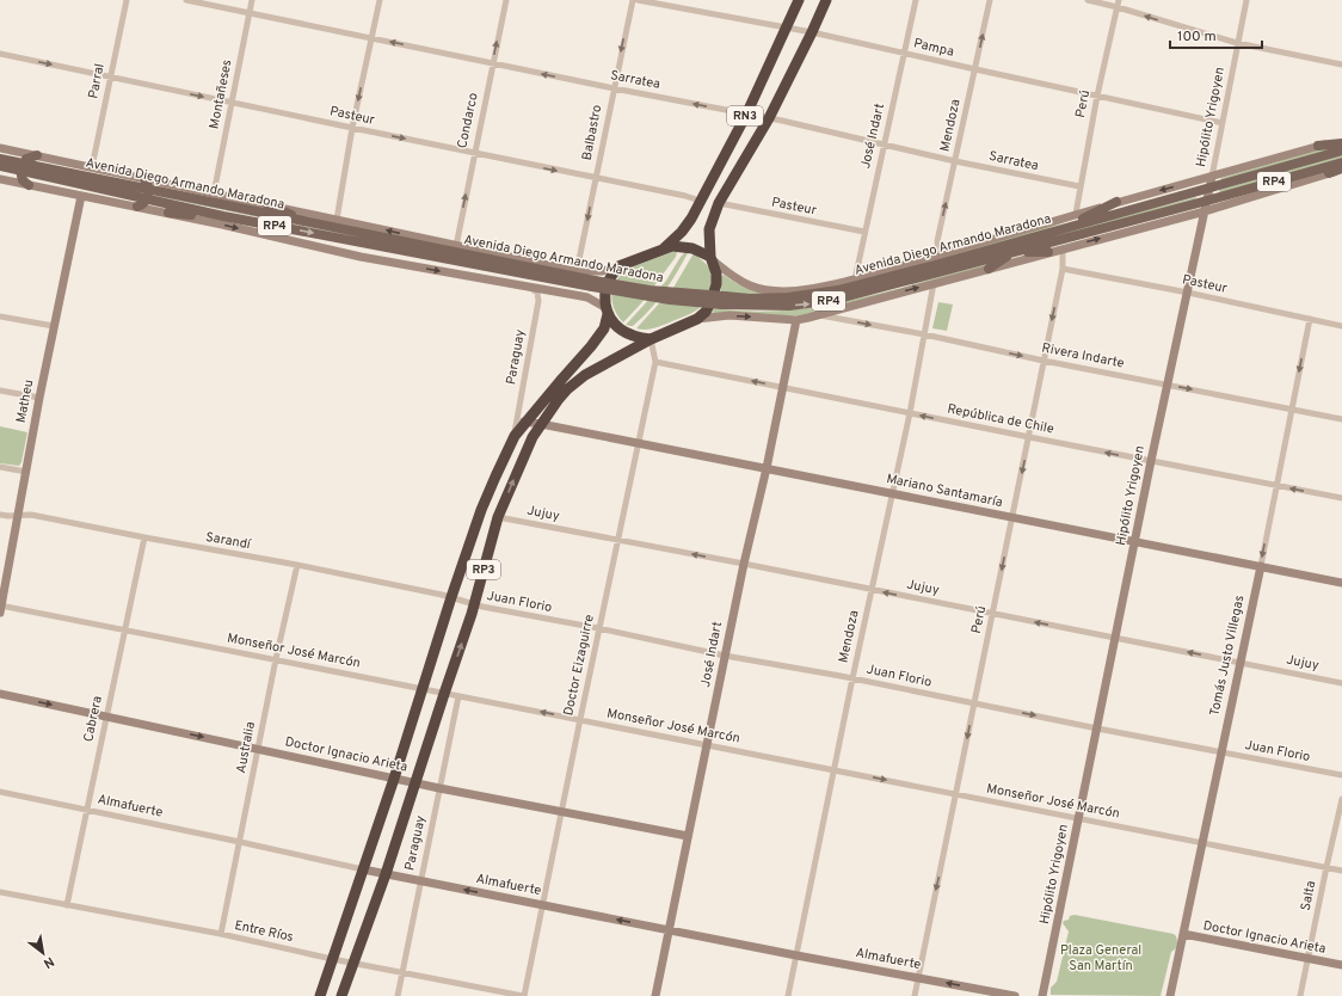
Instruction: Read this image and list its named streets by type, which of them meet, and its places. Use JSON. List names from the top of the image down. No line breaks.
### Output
{"streets":{"highway":["RN3","RP3"],"main road":["RP4","Avenida Diego Armando Maradona"],"street":["Pampa","Sarratea","Parral","Montañeses","Perú","Pasteur","Hipólito Yrigoyen","Condarco","Mendoza","Balbastro","José Indart","Rivera Indarte","Paraguay","Matheu","República de Chile","Mariano Santamaría","Jujuy","Sarandí","Juan Florio","Monseñor José Marcón","Tomás Justo Villegas","Doctor Eizaguirre","Cabrera","Australia","Doctor Ignacio Arieta","Almafuerte","Salta","Entre Ríos"]},"crossings":[["Pampa","Perú"],["Pampa","RN3"],["Pampa","Hipólito Yrigoyen"],["Pampa","Mendoza"],["Pampa","José Indart"],["Sarratea","Montañeses"],["Sarratea","Perú"],["Sarratea","RN3"],["Sarratea","Condarco"],["Sarratea","Mendoza"],["Sarratea","Balbastro"],["Sarratea","José Indart"],["Parral","Pasteur"],["Parral","Avenida Diego Armando Maradona"],["Montañeses","Pasteur"],["Montañeses","Avenida Diego Armando Maradona"],["Perú","Pasteur"],["Perú","Avenida Diego Armando Maradona"],["Perú","Rivera Indarte"],["Perú","República de Chile"],["Perú","Mariano Santamaría"],["Perú","Jujuy"],["Perú","Juan Florio"],["Perú","Monseñor José Marcón"],["Perú","Almafuerte"],["Pasteur","RN3"],["Pasteur","Hipólito Yrigoyen"],["Pasteur","Condarco"],["Pasteur","Balbastro"],["Pasteur","José Indart"],["Pasteur","Tomás Justo Villegas"],["RN3","Avenida Diego Armando Maradona"],["RN3","RP3"],["RN3","Doctor Eizaguirre"],["Hipólito Yrigoyen","Avenida Diego Armando Maradona"],["Hipólito Yrigoyen","Rivera Indarte"],["Hipólito Yrigoyen","República de Chile"],["Hipólito Yrigoyen","Mariano Santamaría"],["Hipólito Yrigoyen","Jujuy"],["Hipólito Yrigoyen","Juan Florio"],["Hipólito Yrigoyen","Monseñor José Marcón"],["Condarco","Avenida Diego Armando Maradona"],["Mendoza","Avenida Diego Armando Maradona"],["Mendoza","Rivera Indarte"],["Mendoza","República de Chile"],["Mendoza","Mariano Santamaría"],["Mendoza","Jujuy"],["Mendoza","Juan Florio"],["Mendoza","Monseñor José Marcón"],["Mendoza","Almafuerte"],["Balbastro","Avenida Diego Armando Maradona"],["José Indart","Avenida Diego Armando Maradona"],["José Indart","República de Chile"],["José Indart","Mariano Santamaría"],["José Indart","Jujuy"],["José Indart","Juan Florio"],["José Indart","Monseñor José Marcón"],["José Indart","Doctor Ignacio Arieta"],["José Indart","Almafuerte"],["Avenida Diego Armando Maradona","Rivera Indarte"],["Avenida Diego Armando Maradona","RP3"],["Avenida Diego Armando Maradona","Doctor Eizaguirre"],["Rivera Indarte","Tomás Justo Villegas"],["Paraguay","RP3"],["Paraguay","Monseñor José Marcón"],["Paraguay","Doctor Ignacio Arieta"],["Paraguay","Almafuerte"],["Paraguay","Entre Ríos"],["Matheu","Sarandí"],["Matheu","Monseñor José Marcón"],["República de Chile","Tomás Justo Villegas"],["República de Chile","Doctor Eizaguirre"],["Mariano Santamaría","RP3"],["Mariano Santamaría","Tomás Justo Villegas"],["Mariano Santamaría","Doctor Eizaguirre"],["Jujuy","RP3"],["Jujuy","Tomás Justo Villegas"],["Jujuy","Doctor Eizaguirre"],["Sarandí","RP3"],["Sarandí","Juan Florio"],["Sarandí","Cabrera"],["Sarandí","Australia"],["RP3","Juan Florio"],["RP3","Monseñor José Marcón"],["RP3","Doctor Eizaguirre"],["RP3","Doctor Ignacio Arieta"],["RP3","Almafuerte"],["RP3","Entre Ríos"],["Juan Florio","Tomás Justo Villegas"],["Juan Florio","Doctor Eizaguirre"],["Monseñor José Marcón","Tomás Justo Villegas"],["Monseñor José Marcón","Doctor Eizaguirre"],["Monseñor José Marcón","Cabrera"],["Monseñor José Marcón","Australia"],["Monseñor José Marcón","Salta"],["Tomás Justo Villegas","Doctor Ignacio Arieta"],["Doctor Eizaguirre","Doctor Ignacio Arieta"],["Doctor Eizaguirre","Almafuerte"],["Doctor Eizaguirre","Entre Ríos"],["Cabrera","Doctor Ignacio Arieta"],["Cabrera","Almafuerte"],["Cabrera","Entre Ríos"],["Australia","Doctor Ignacio Arieta"],["Australia","Almafuerte"],["Australia","Entre Ríos"],["Doctor Ignacio Arieta","Salta"]],"one_way":["Sarratea","Perú","Pasteur","Condarco","Balbastro","Rivera Indarte","República de Chile","Jujuy"],"parks":["Plaza General San Martín"],"scale_bar":"100 m","north":"bottom right"}
